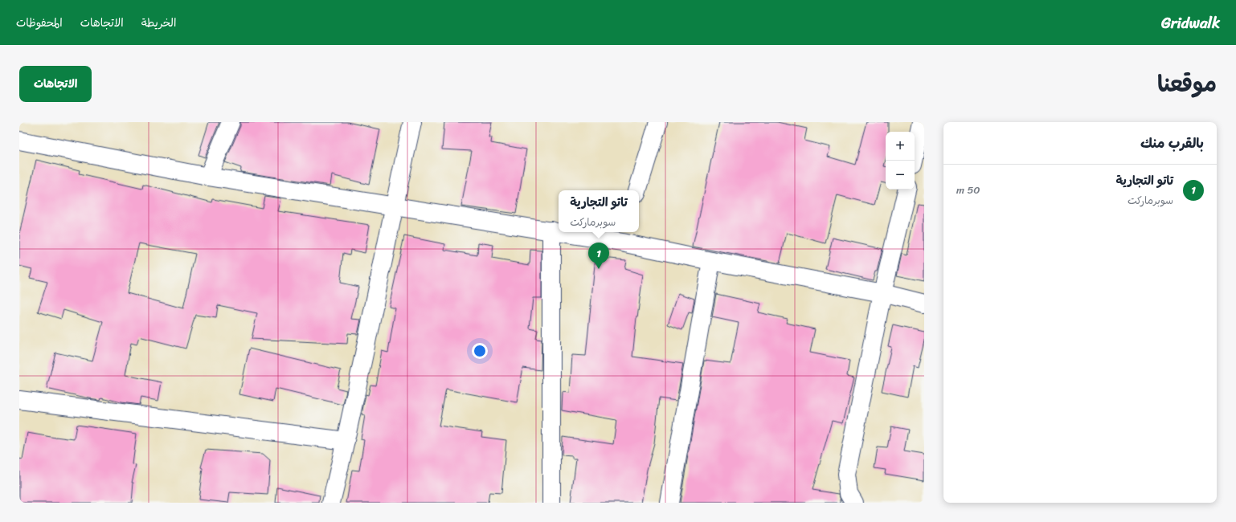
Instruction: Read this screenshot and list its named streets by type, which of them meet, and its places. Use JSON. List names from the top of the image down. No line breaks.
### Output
{"page":{"header":"Gridwalk","nav":["الخريطة","الاتجاهات","المحفوظات"],"title":"موقعنا","buttons":"الاتجاهات","heading":"بالقرب منك","map_buttons":["+","−"],"list":[{"mark":"1","name":"تاتو التجارية","note":"سوبرماركت","value":"50 m"}],"popup":["تاتو التجارية","سوبرماركت"],"pins":"1"}}
